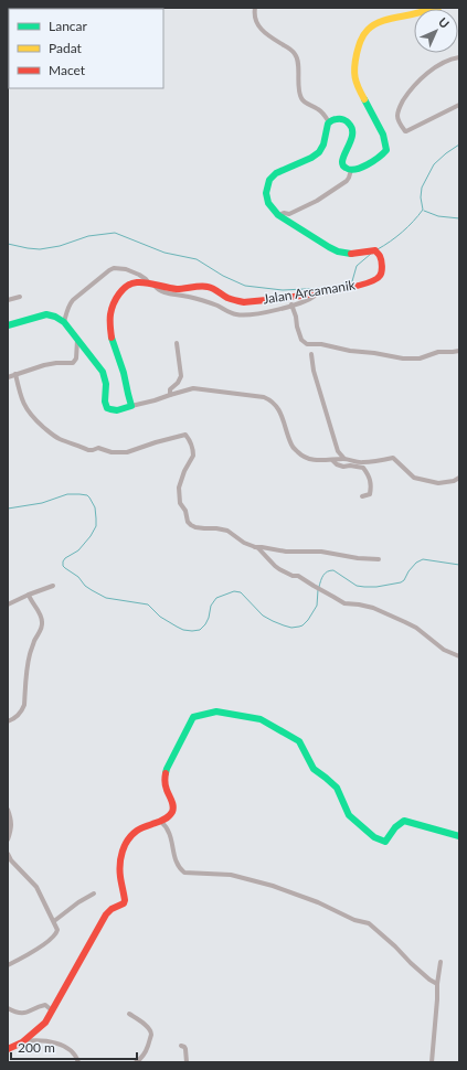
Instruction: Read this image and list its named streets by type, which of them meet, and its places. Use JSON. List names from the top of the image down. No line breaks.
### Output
{"streets":{"street":["Jalan Arcamanik"]},"legend":["Lancar","Padat","Macet"],"scale_bar":"200 m","north":"top right"}
